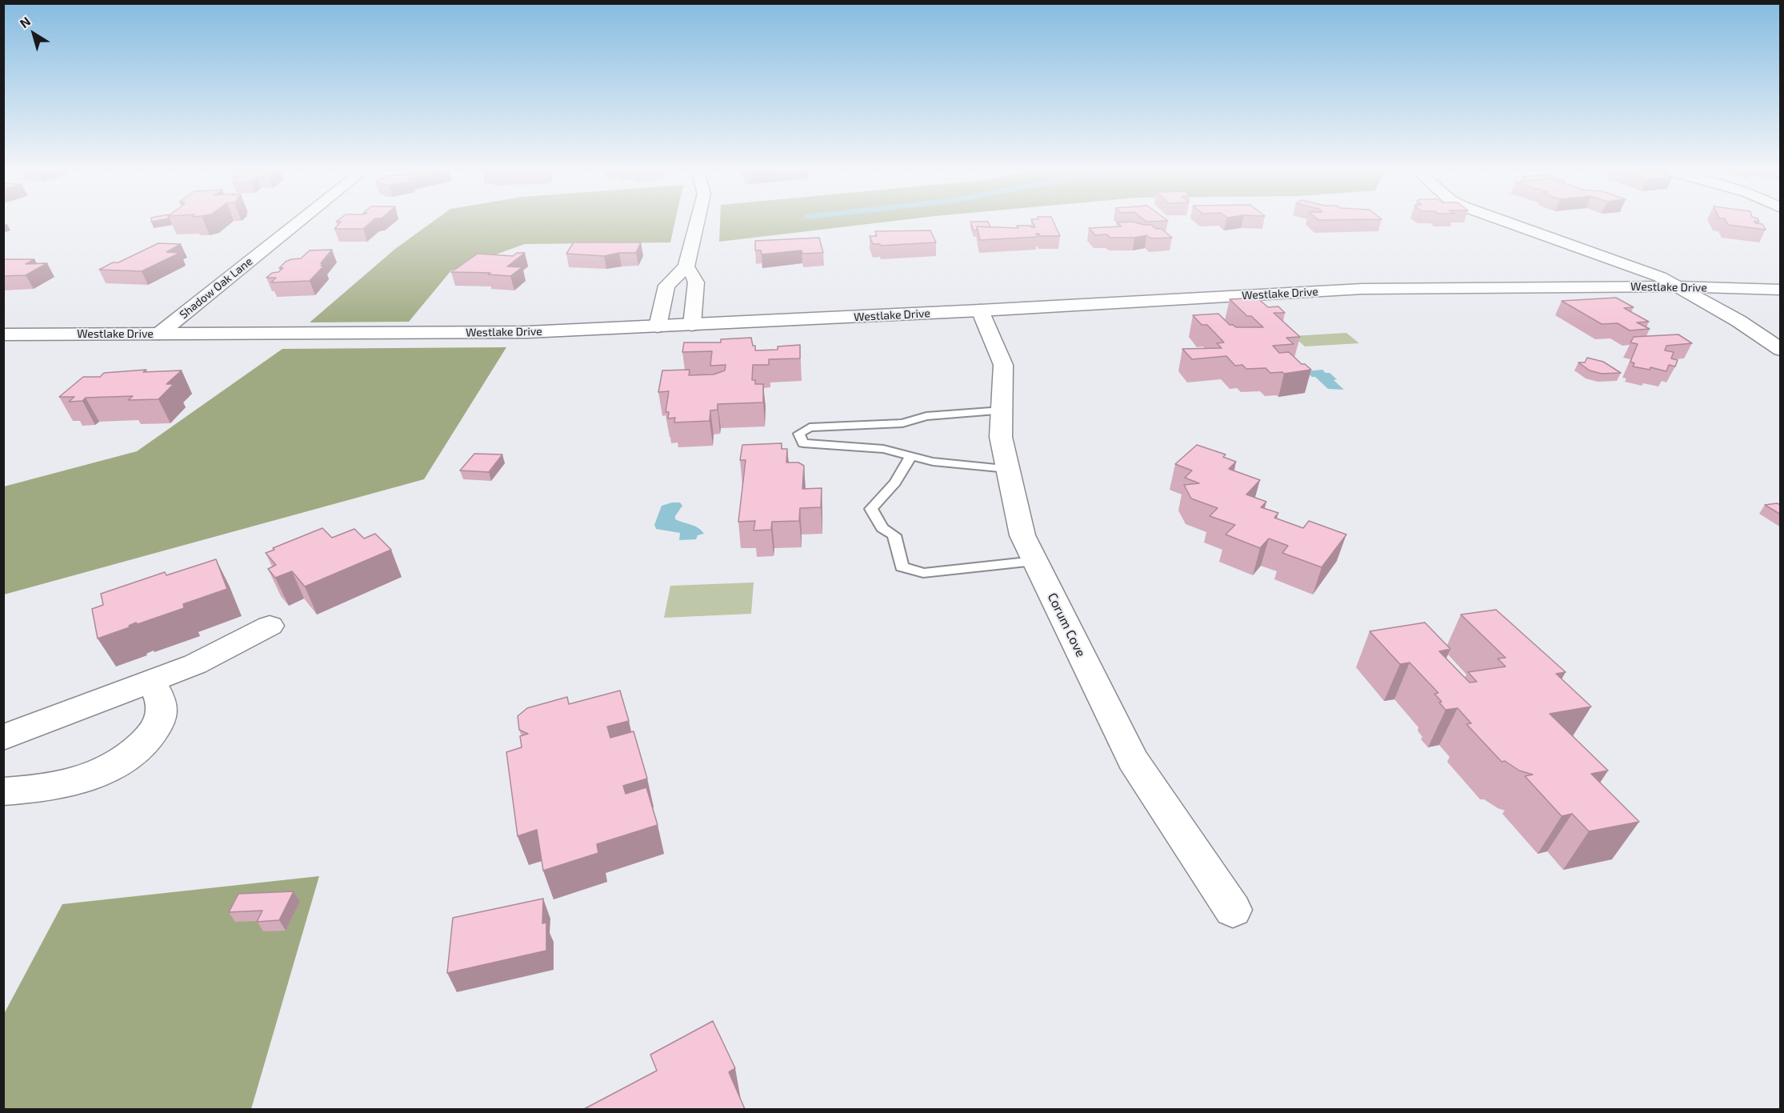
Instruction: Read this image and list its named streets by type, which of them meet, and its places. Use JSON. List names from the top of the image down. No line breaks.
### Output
{"streets":{"street":["Westlake Drive","Shadow Oak Lane","Corum Cove"]},"crossings":[["Westlake Drive","Shadow Oak Lane"],["Westlake Drive","Corum Cove"]],"north":"top left"}
